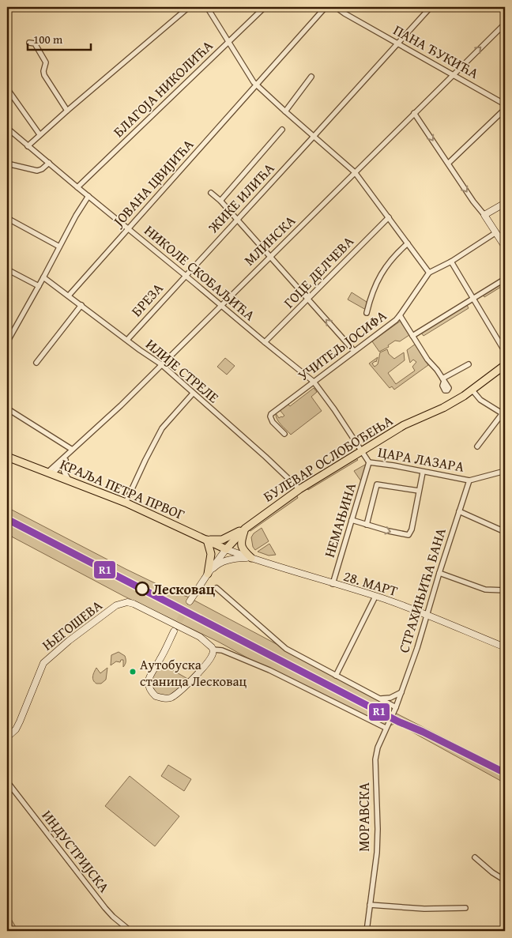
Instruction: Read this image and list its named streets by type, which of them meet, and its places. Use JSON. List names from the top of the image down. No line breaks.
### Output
{"streets":{"main road":["БУЛЕВАР ОСЛОБОЂЕЊА","КРАЉА ПЕТРА ПРВОГ"],"street":["ПАНА ЂУКИЋА","БЛАГОЈА НИКОЛИЋА","ЈОВАНА ЦВИЈИЋА","ЖИКЕ ИЛИЋА","МЛИНСКА","ГОЦЕ ДЕЛЧЕВА","НИКОЛЕ СКОБАЉИЋА","БРЕЗА","УЧИТЕЉ ЈОСИФА","ИЛИЈЕ СТРЕЛЕ","ЦАРА ЛАЗАРА","НЕМАЊИНА","28. МАРТ","СТРАХИЊИЋА БАНА","ЊЕГОШЕВА","МОРАВСКА","ИНДУСТРИЈСКА"]},"crossings":[["ПАНА ЂУКИЋА","ЖИКЕ ИЛИЋА"],["ПАНА ЂУКИЋА","МЛИНСКА"],["БЛАГОЈА НИКОЛИЋА","НИКОЛЕ СКОБАЉИЋА"],["ЈОВАНА ЦВИЈИЋА","НИКОЛЕ СКОБАЉИЋА"],["ЈОВАНА ЦВИЈИЋА","ИЛИЈЕ СТРЕЛЕ"],["ЖИКЕ ИЛИЋА","НИКОЛЕ СКОБАЉИЋА"],["ЖИКЕ ИЛИЋА","БРЕЗА"],["МЛИНСКА","НИКОЛЕ СКОБАЉИЋА"],["МЛИНСКА","ИЛИЈЕ СТРЕЛЕ"],["МЛИНСКА","КРАЉА ПЕТРА ПРВОГ"],["ГОЦЕ ДЕЛЧЕВА","НИКОЛЕ СКОБАЉИЋА"],["НИКОЛЕ СКОБАЉИЋА","БРЕЗА"],["НИКОЛЕ СКОБАЉИЋА","УЧИТЕЉ ЈОСИФА"],["НИКОЛЕ СКОБАЉИЋА","БУЛЕВАР ОСЛОБОЂЕЊА"],["НИКОЛЕ СКОБАЉИЋА","ЦАРА ЛАЗАРА"],["БРЕЗА","ИЛИЈЕ СТРЕЛЕ"],["ИЛИЈЕ СТРЕЛЕ","БУЛЕВАР ОСЛОБОЂЕЊА"],["БУЛЕВАР ОСЛОБОЂЕЊА","ЦАРА ЛАЗАРА"],["БУЛЕВАР ОСЛОБОЂЕЊА","КРАЉА ПЕТРА ПРВОГ"],["БУЛЕВАР ОСЛОБОЂЕЊА","28. МАРТ"],["ЦАРА ЛАЗАРА","НЕМАЊИНА"],["ЦАРА ЛАЗАРА","СТРАХИЊИЋА БАНА"],["КРАЉА ПЕТРА ПРВОГ","28. МАРТ"],["НЕМАЊИНА","28. МАРТ"],["28. МАРТ","СТРАХИЊИЋА БАНА"],["СТРАХИЊИЋА БАНА","МОРАВСКА"]],"places":["Лесковац","Аутобуска станица Лесковац"],"lines":["transit line R1"],"scale_bar":"100 m"}
